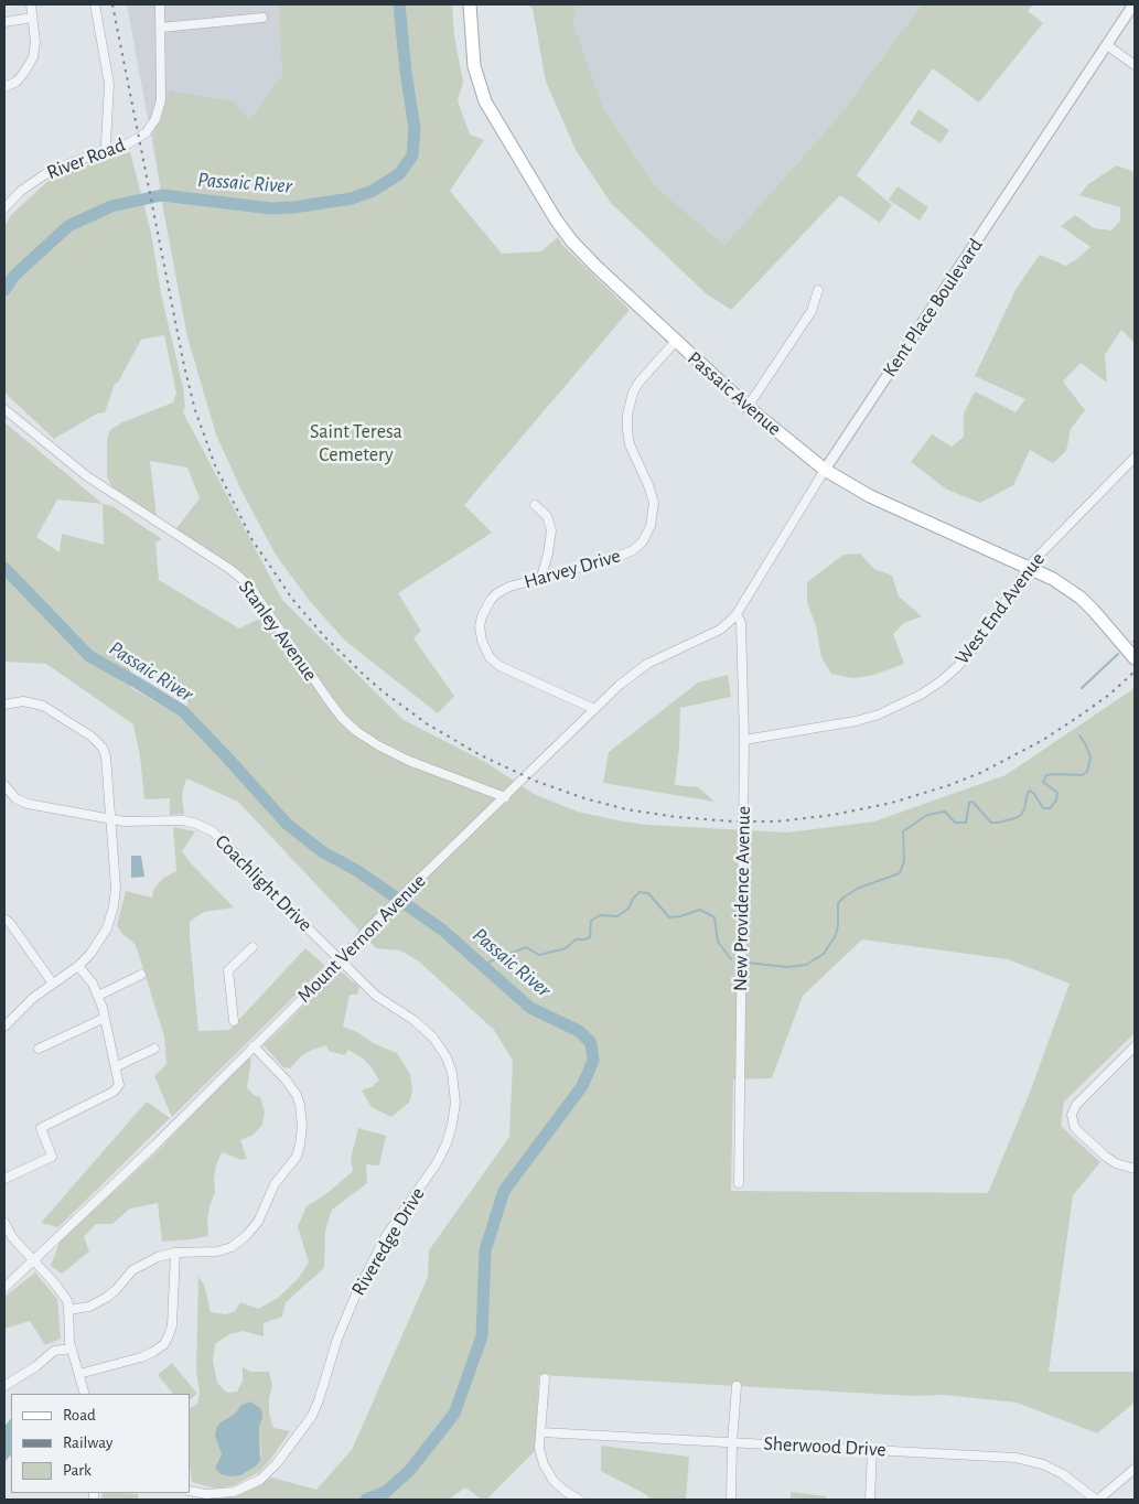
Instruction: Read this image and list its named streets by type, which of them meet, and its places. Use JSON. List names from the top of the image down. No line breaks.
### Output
{"streets":{"main road":["Passaic Avenue"],"street":["River Road","Kent Place Boulevard","Harvey Drive","West End Avenue","Stanley Avenue","Coachlight Drive","New Providence Avenue","Mount Vernon Avenue","Riveredge Drive","Sherwood Drive"]},"crossings":[["Kent Place Boulevard","Passaic Avenue"],["Kent Place Boulevard","New Providence Avenue"],["Kent Place Boulevard","Mount Vernon Avenue"],["Passaic Avenue","Harvey Drive"],["Passaic Avenue","West End Avenue"],["Harvey Drive","Mount Vernon Avenue"],["West End Avenue","New Providence Avenue"],["Stanley Avenue","Mount Vernon Avenue"],["Coachlight Drive","Mount Vernon Avenue"],["Coachlight Drive","Riveredge Drive"],["New Providence Avenue","Mount Vernon Avenue"],["Mount Vernon Avenue","Riveredge Drive"]],"water":["Passaic River"],"parks":["Saint Teresa Cemetery"],"legend":["Road","Railway","Park"]}
